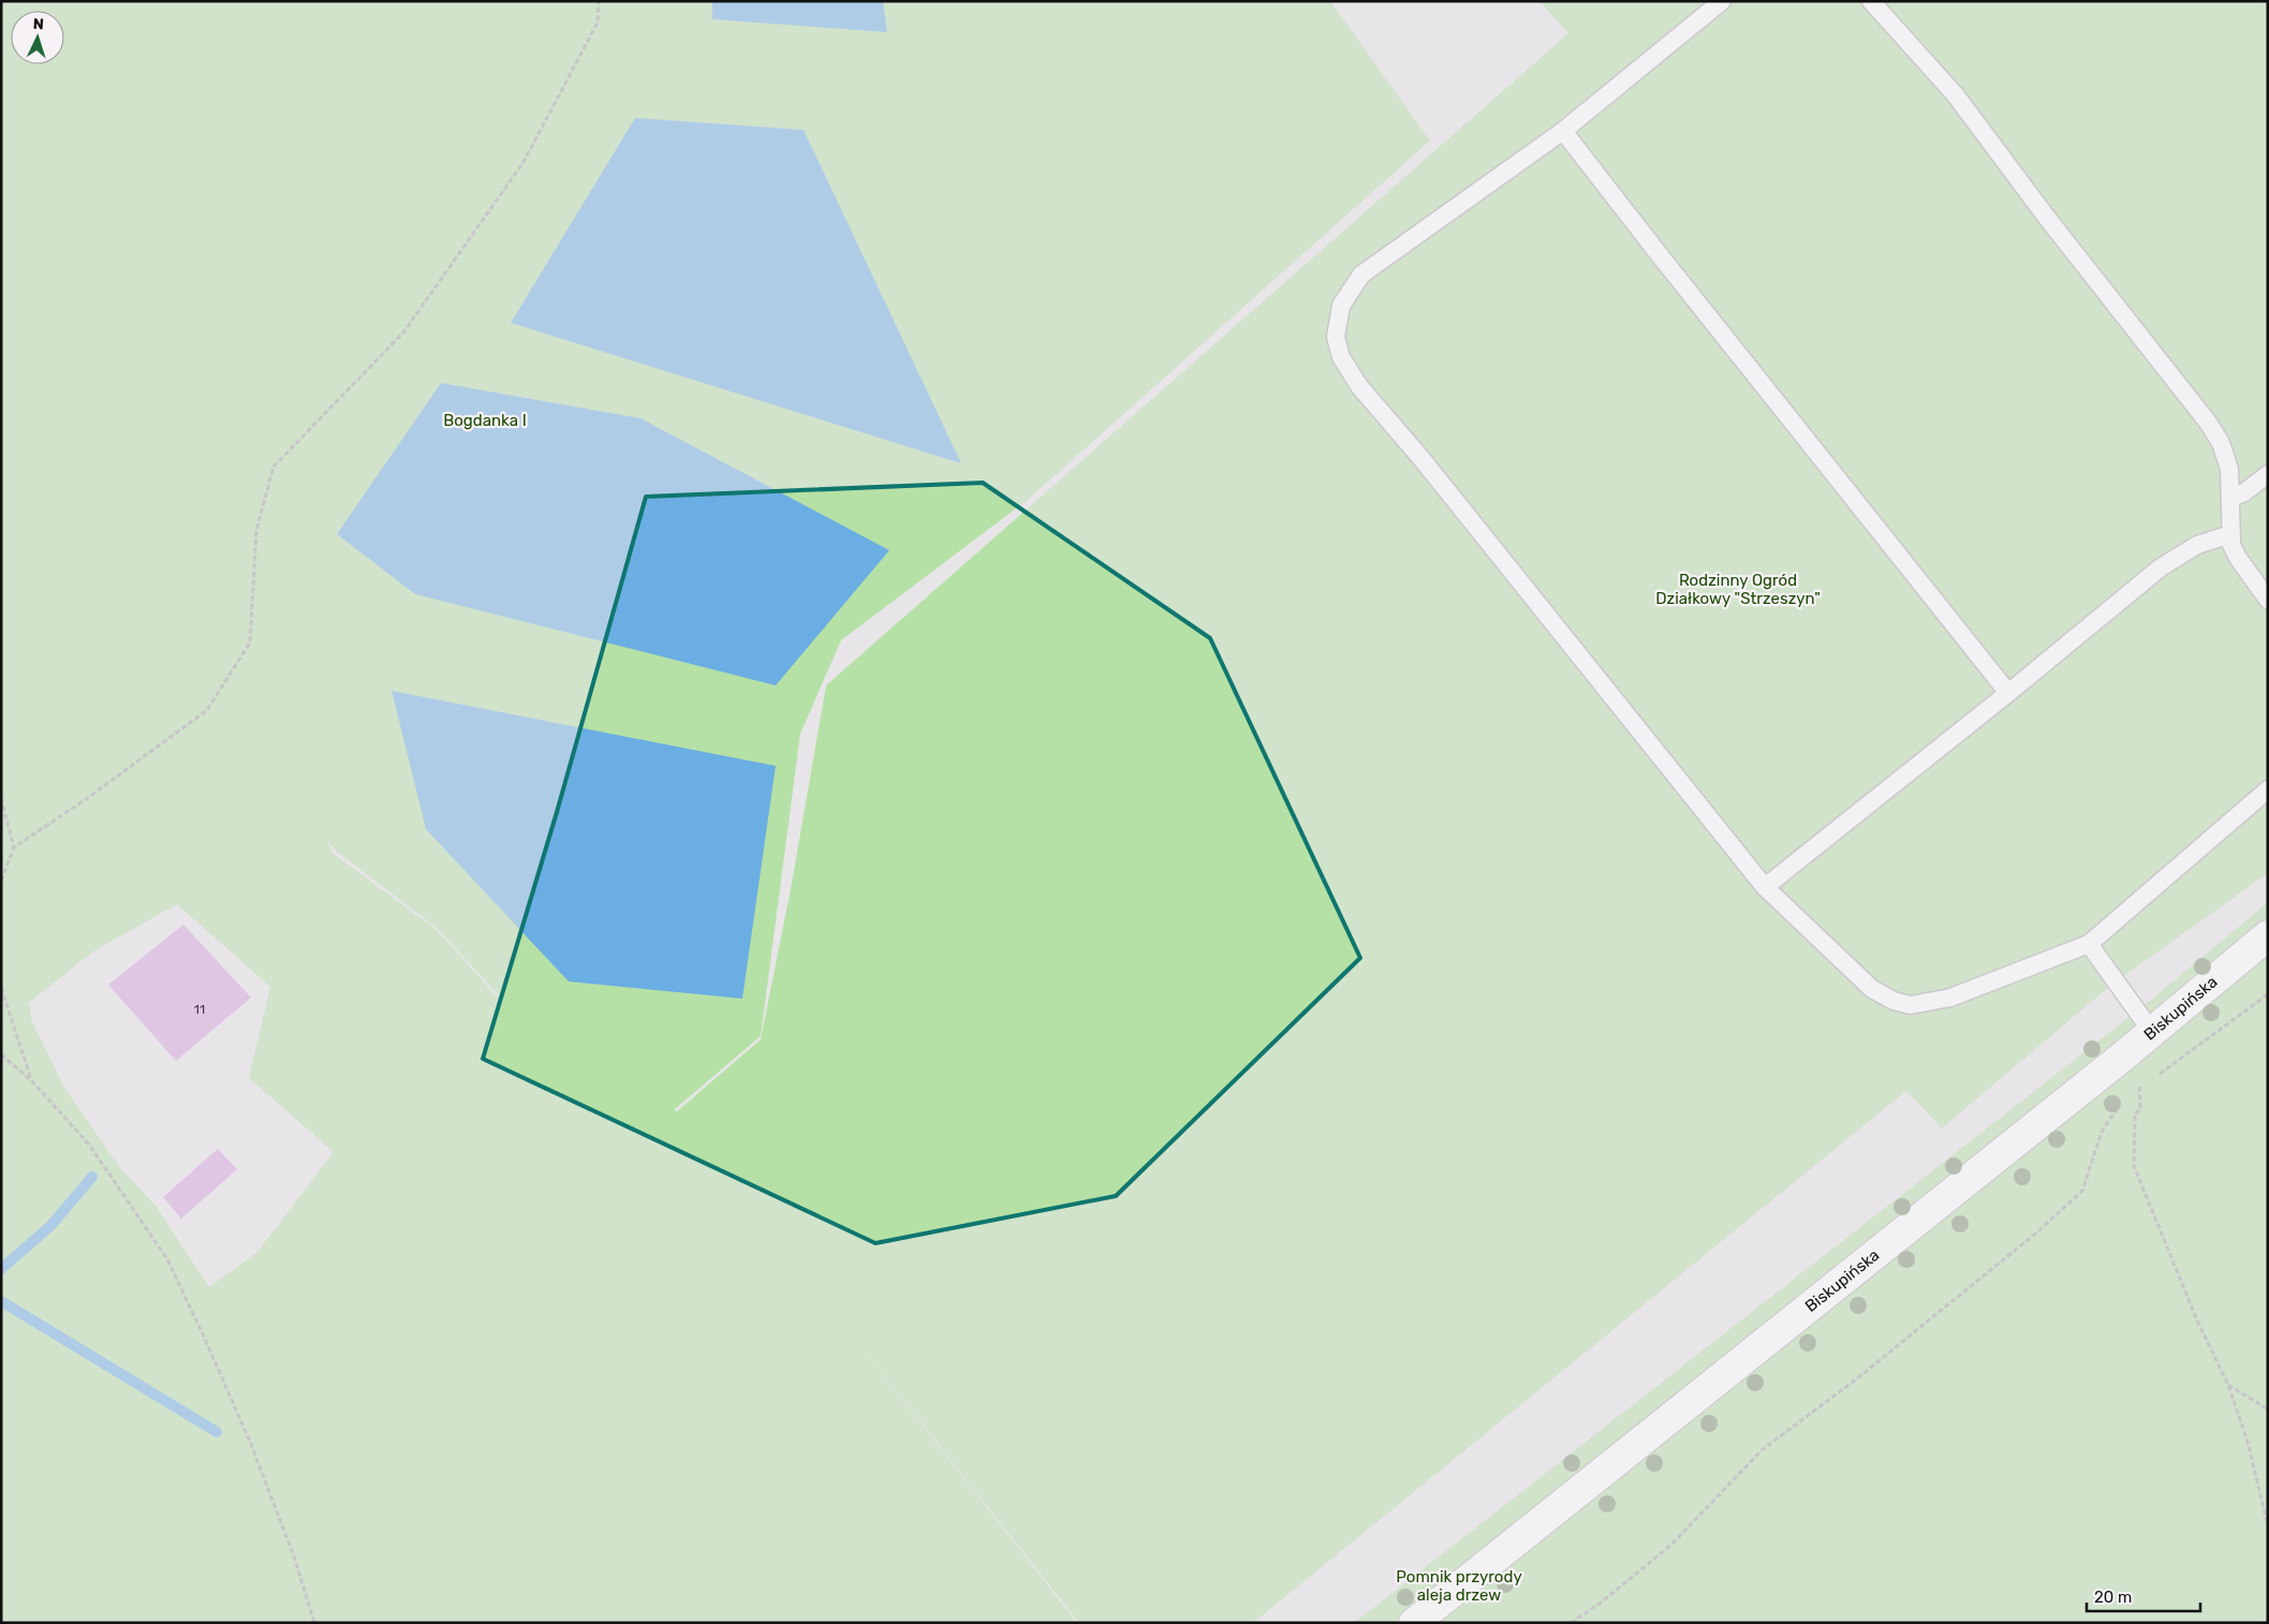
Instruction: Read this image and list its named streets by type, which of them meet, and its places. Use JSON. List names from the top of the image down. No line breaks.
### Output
{"streets":{"street":["Biskupińska"]},"parks":["Bogdanka I","Rodzinny Ogród Działkowy \"Strzeszyn\"","Pomnik przyrody aleja drzew"],"house_numbers":["11"],"scale_bar":"20 m","north":"top"}
